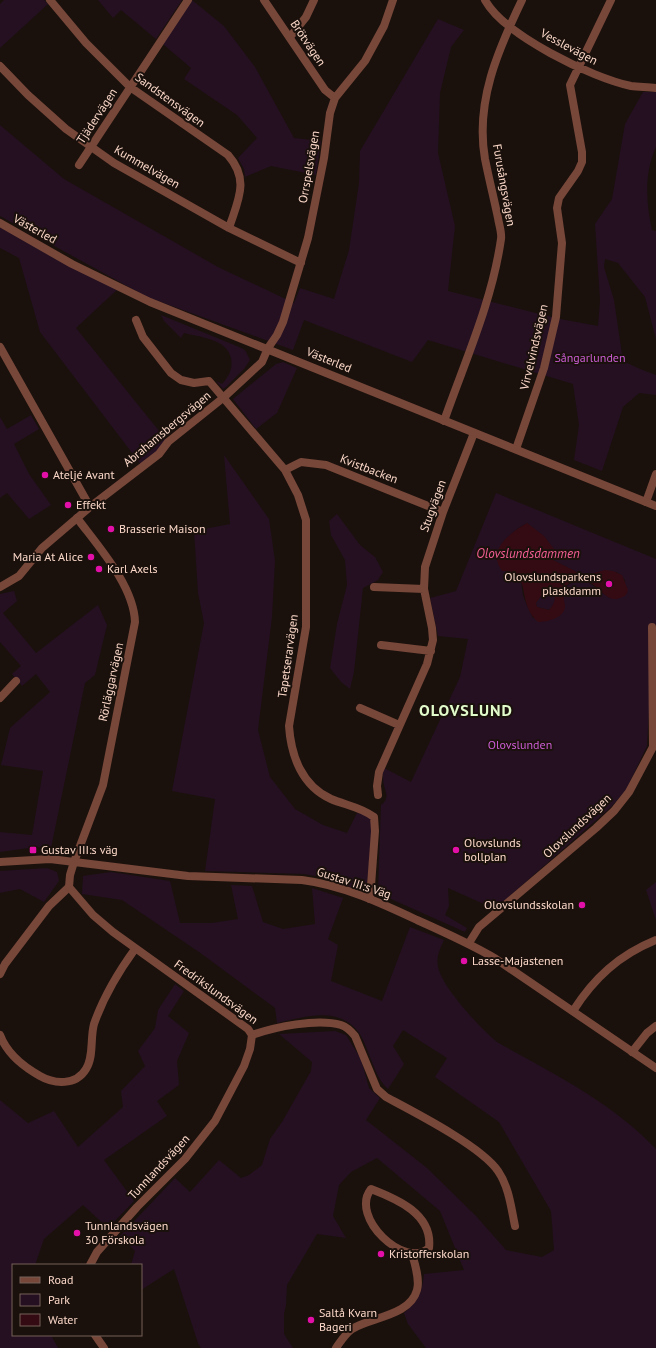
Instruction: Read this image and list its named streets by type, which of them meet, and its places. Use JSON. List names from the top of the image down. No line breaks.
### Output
{"streets":{"street":["Brötvägen","Vesslevägen","Sandstensvägen","Tjädervägen","Kummelvägen","Orrspelsvägen","Furusångsvägen","Västerled","Virvelvindsvägen","Abrahamsbergsvägen","Kvistbacken","Stugvägen","Tapetserarvägen","Rörläggarvägen","Olovslundsvägen","Gustav III:s Väg","Fredrikslundsvägen","Tunnlandsvägen"]},"crossings":[["Brötvägen","Orrspelsvägen"],["Vesslevägen","Furusångsvägen"],["Vesslevägen","Virvelvindsvägen"],["Sandstensvägen","Tjädervägen"],["Sandstensvägen","Kummelvägen"],["Tjädervägen","Kummelvägen"],["Kummelvägen","Orrspelsvägen"],["Orrspelsvägen","Västerled"],["Orrspelsvägen","Abrahamsbergsvägen"],["Furusångsvägen","Västerled"],["Västerled","Virvelvindsvägen"],["Västerled","Abrahamsbergsvägen"],["Västerled","Stugvägen"],["Abrahamsbergsvägen","Tapetserarvägen"],["Abrahamsbergsvägen","Rörläggarvägen"],["Kvistbacken","Stugvägen"],["Kvistbacken","Tapetserarvägen"],["Tapetserarvägen","Gustav III:s Väg"],["Rörläggarvägen","Gustav III:s Väg"],["Olovslundsvägen","Gustav III:s Väg"],["Fredrikslundsvägen","Tunnlandsvägen"]],"districts":["OLOVSLUND"],"water":["Olovslundsdammen"],"parks":["Sångarlunden","Olovslunden"],"places":{"other":["Ateljé Avant","Effekt","Brasserie Maison","Maria At Alice","Karl Axels","Olovslundsparkens plaskdamm","Olovslunds bollplan","Olovslundsskolan","Lasse-Majastenen","Tunnlandsvägen 30 Förskola","Kristofferskolan","Saltå Kvarn Bageri"],"transit":["Gustav III:s väg"]},"legend":["Road","Park","Water"]}
